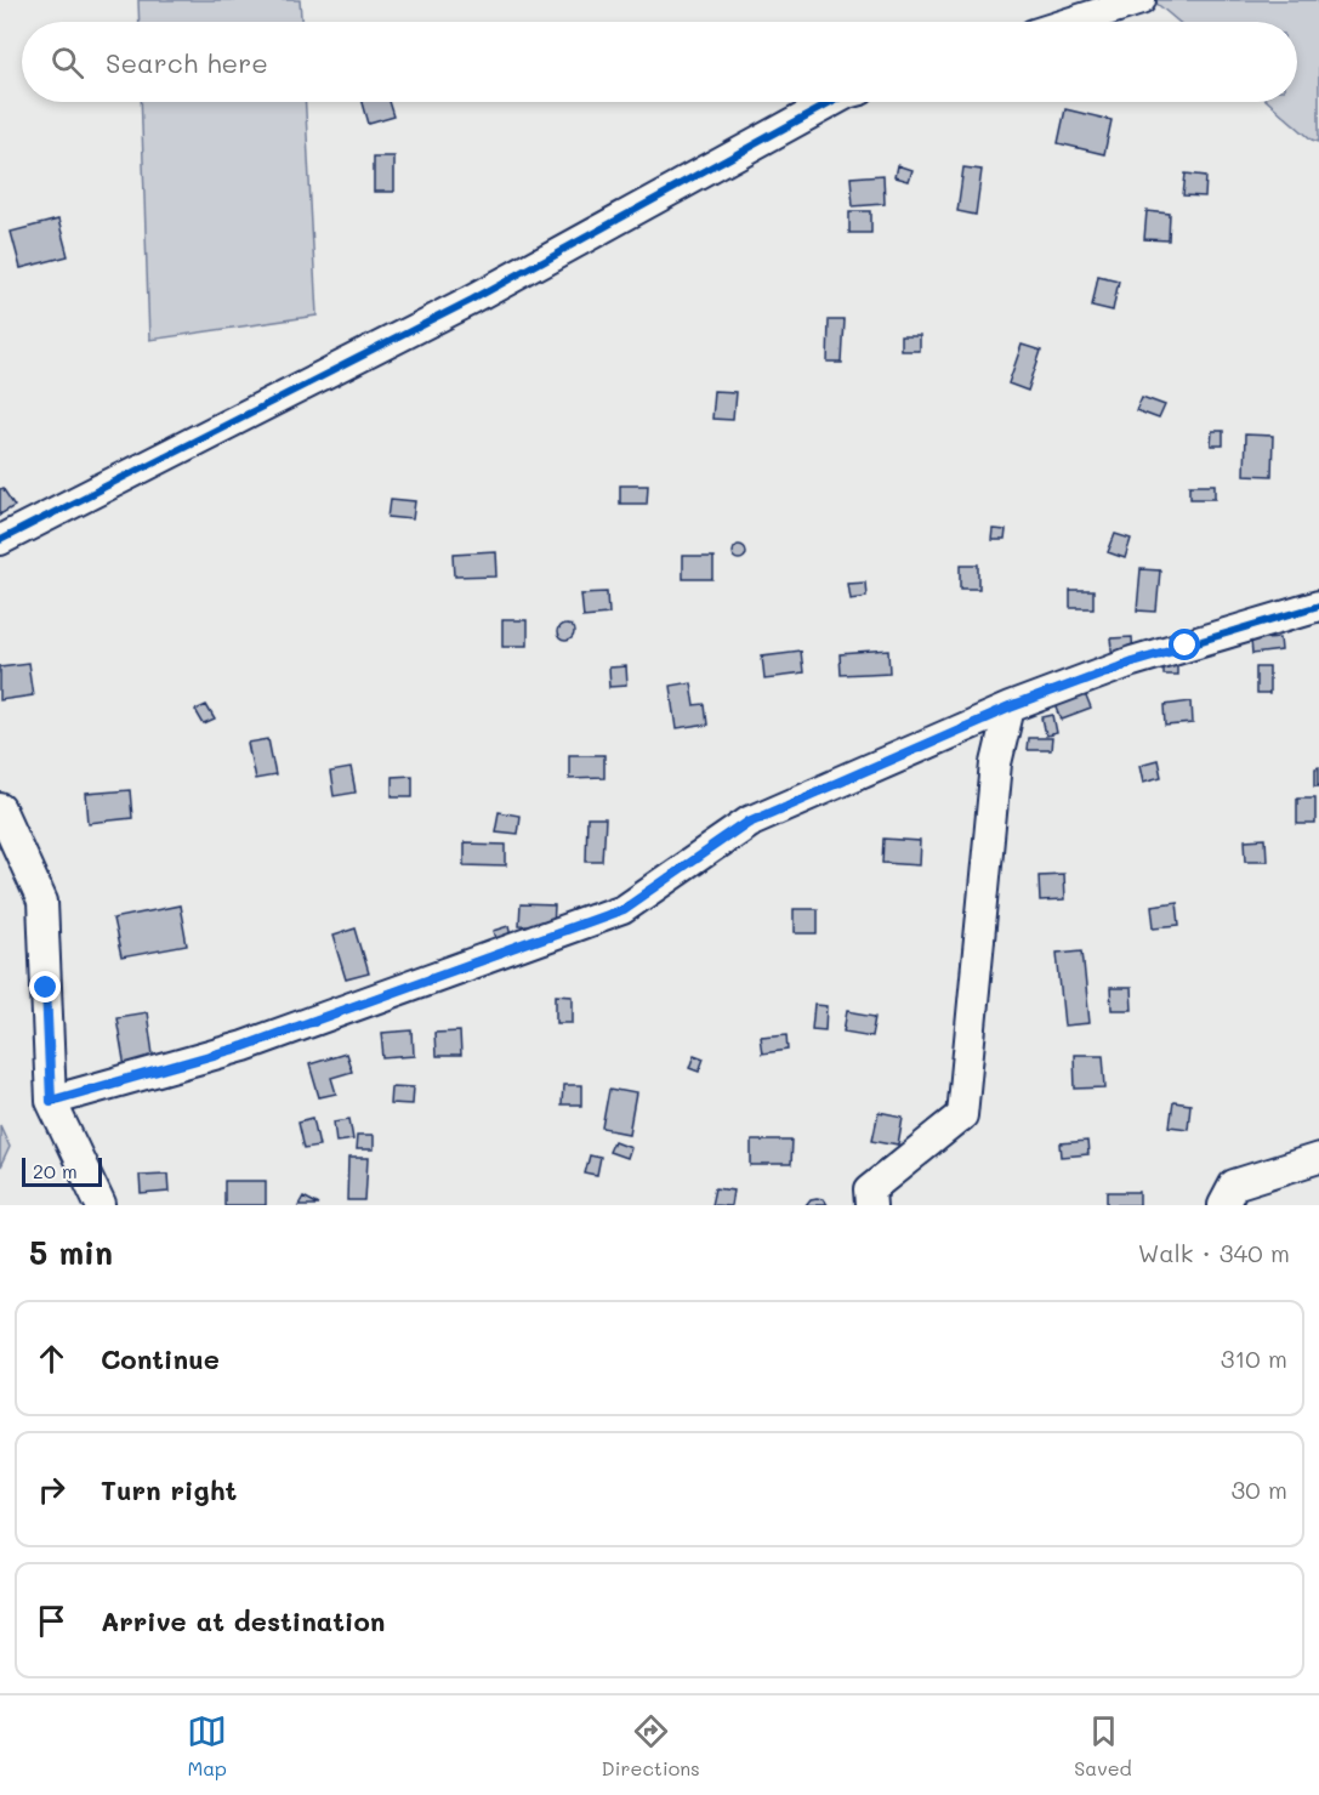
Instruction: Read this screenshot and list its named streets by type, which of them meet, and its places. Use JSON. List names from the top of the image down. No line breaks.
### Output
{"scale_bar":"20 m","page":{"search":"Search here","scale":"20 m","heading":["5 min","Walk · 340 m"],"list":[["Continue","310 m"],["Turn right","30 m"],"Arrive at destination"],"nav":["Map","Directions","Saved"]}}
